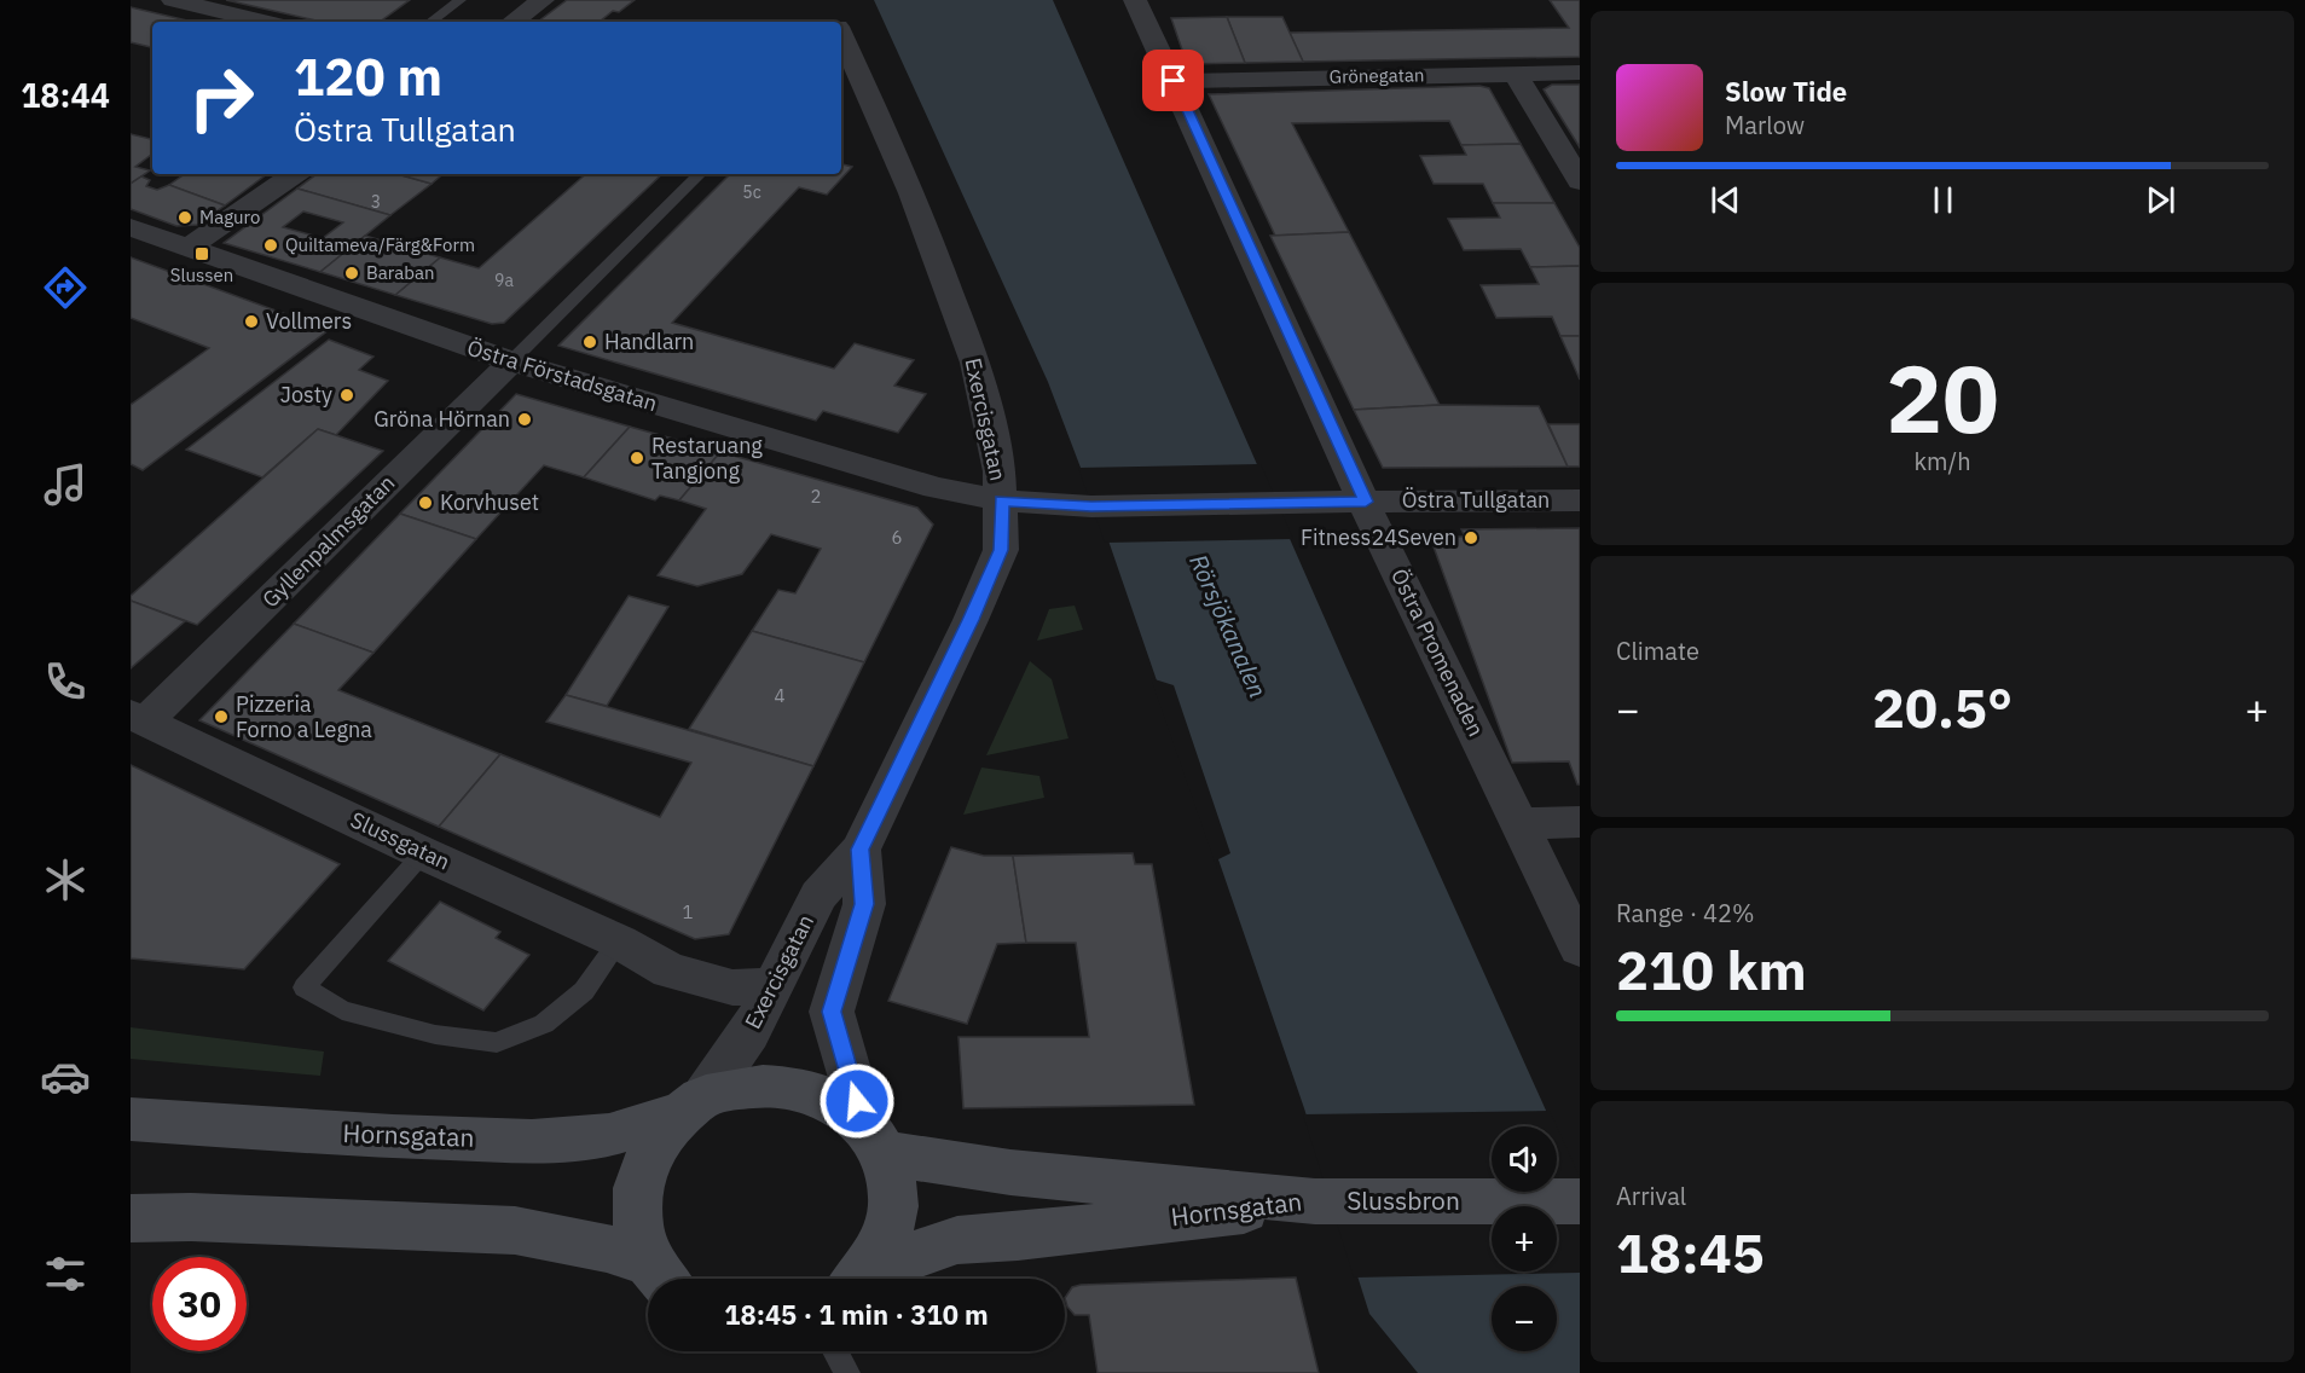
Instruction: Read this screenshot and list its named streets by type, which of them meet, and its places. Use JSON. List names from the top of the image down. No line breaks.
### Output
{"streets":{"main road":["Hornsgatan","Slussbron"],"street":["Grönegatan","Östra Förstadsgatan","Exercisgatan","Östra Tullgatan","Gyllenpalmsgatan","Östra Promenaden","Slussgatan"]},"crossings":[["Grönegatan","Östra Promenaden"],["Östra Förstadsgatan","Exercisgatan"],["Östra Förstadsgatan","Östra Tullgatan"],["Östra Förstadsgatan","Gyllenpalmsgatan"],["Exercisgatan","Östra Tullgatan"],["Exercisgatan","Slussgatan"],["Exercisgatan","Hornsgatan"],["Östra Tullgatan","Östra Promenaden"],["Gyllenpalmsgatan","Slussgatan"],["Hornsgatan","Slussbron"]],"water":["Rörsjökanalen"],"places":{"other":["Maguro","Quiltameva/Färg&Form","Baraban","Vollmers","Handlarn","Josty","Gröna Hörnan","Restaruang Tangjong","Korvhuset","Fitness24Seven","Pizzeria Forno a Legna"],"transit":["Slussen"]},"house_numbers":["5c","3","9a","2","6","4","1"],"page":{"tabs":"18:44","turn":["120 m","Östra Tullgatan"],"song":["Slow Tide","Marlow"],"tile":[["20","km/h"],"Climate",["Range · 42%","210 km"],["Arrival","18:45"]],"heat":["−","20.5°","+"],"map_buttons":["+","−"],"limit":"30","trip":"18:45 · 1 min · 310 m"}}
